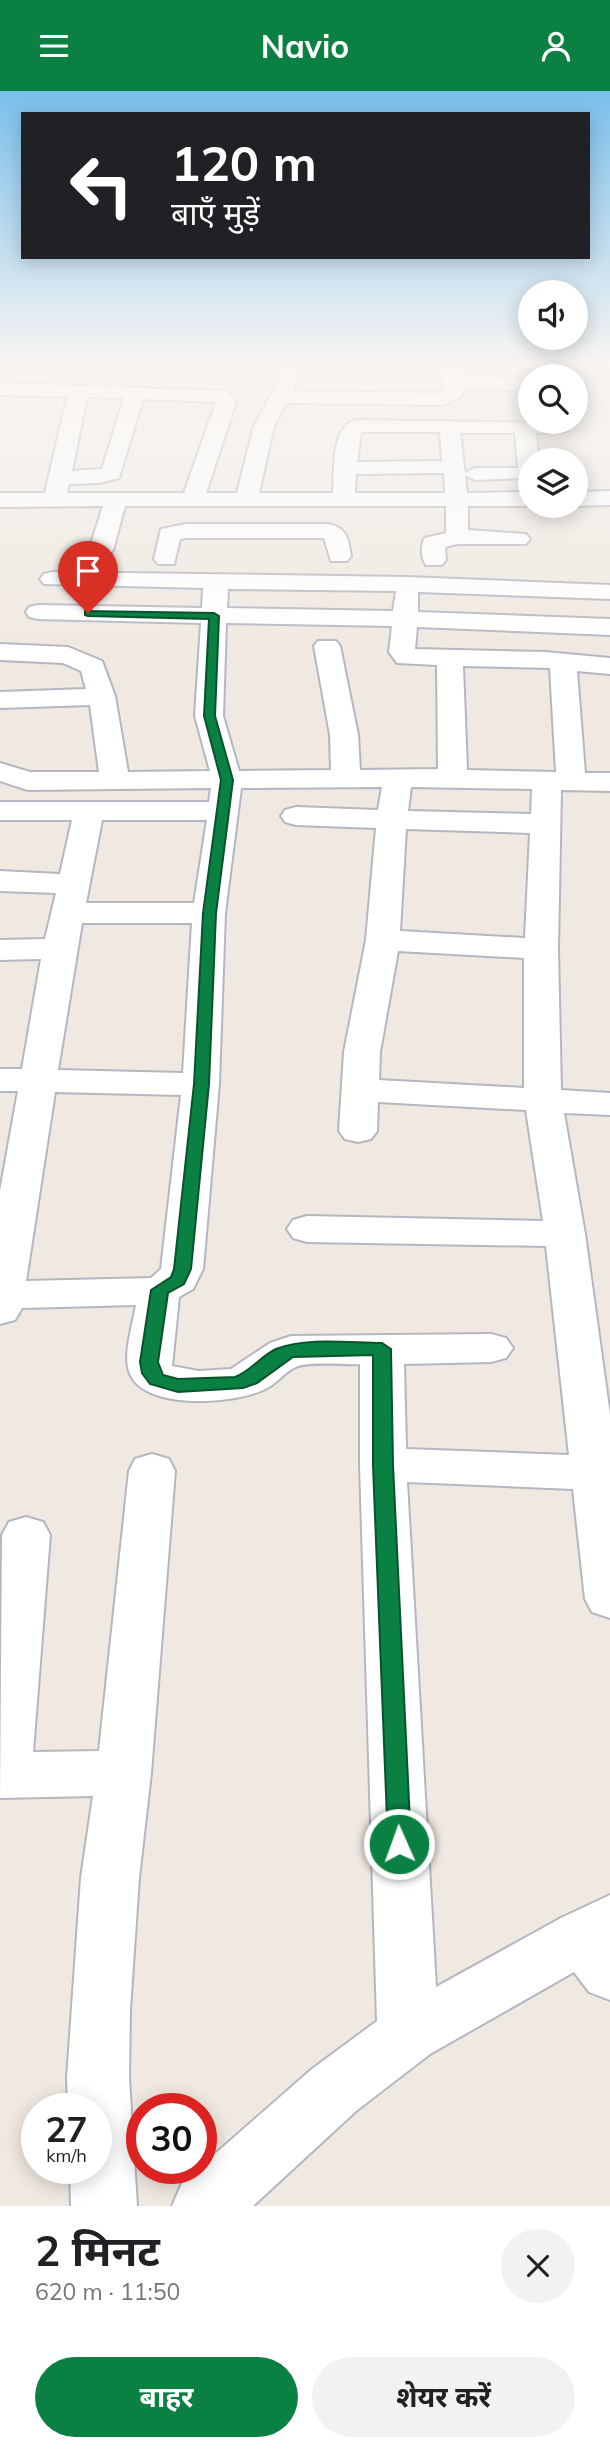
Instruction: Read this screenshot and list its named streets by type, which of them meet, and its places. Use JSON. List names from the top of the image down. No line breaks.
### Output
{"page":{"header":"Navio","turn":["120 m","बाएँ मुड़ें"],"speed":"27 km/h","limit":"30","heading":["2 मिनट","620 m · 11:50"],"buttons":["बाहर","शेयर करें"]}}
